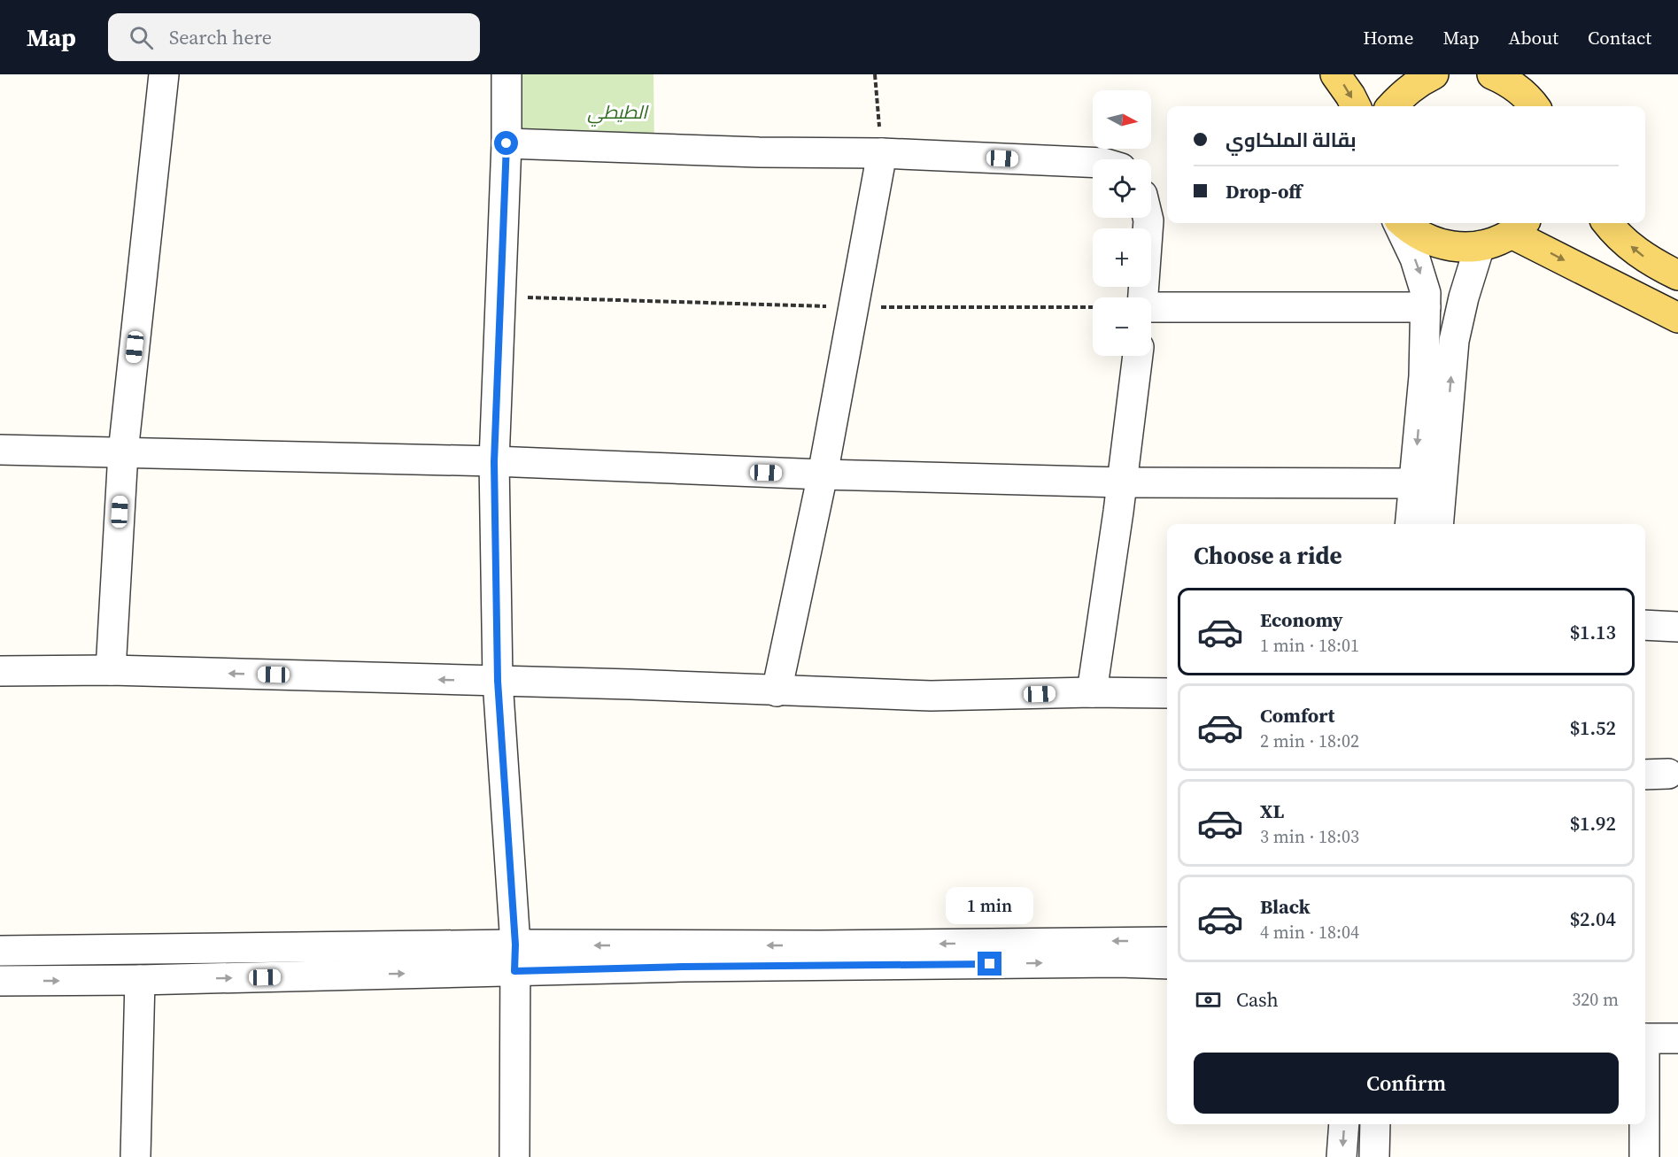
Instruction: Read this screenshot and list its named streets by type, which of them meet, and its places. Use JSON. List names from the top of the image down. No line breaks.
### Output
{"parks":["الطيطي"],"north":"right","page":{"header":"Map","search":"Search here","nav":["Home","Map","About","Contact"],"map_buttons":["+","−"],"banner":["بقالة الملكاوي","Drop-off"],"heading":"Choose a ride","list":[{"name":"Economy","note":"1 min · 18:01","value":"$1.13"},{"name":"Comfort","note":"2 min · 18:02","value":"$1.52"},{"name":"XL","note":"3 min · 18:03","value":"$1.92"},{"name":"Black","note":"4 min · 18:04","value":"$2.04"}],"bubble":"1 min","pay":["Cash","320 m"],"buttons":"Confirm"}}
